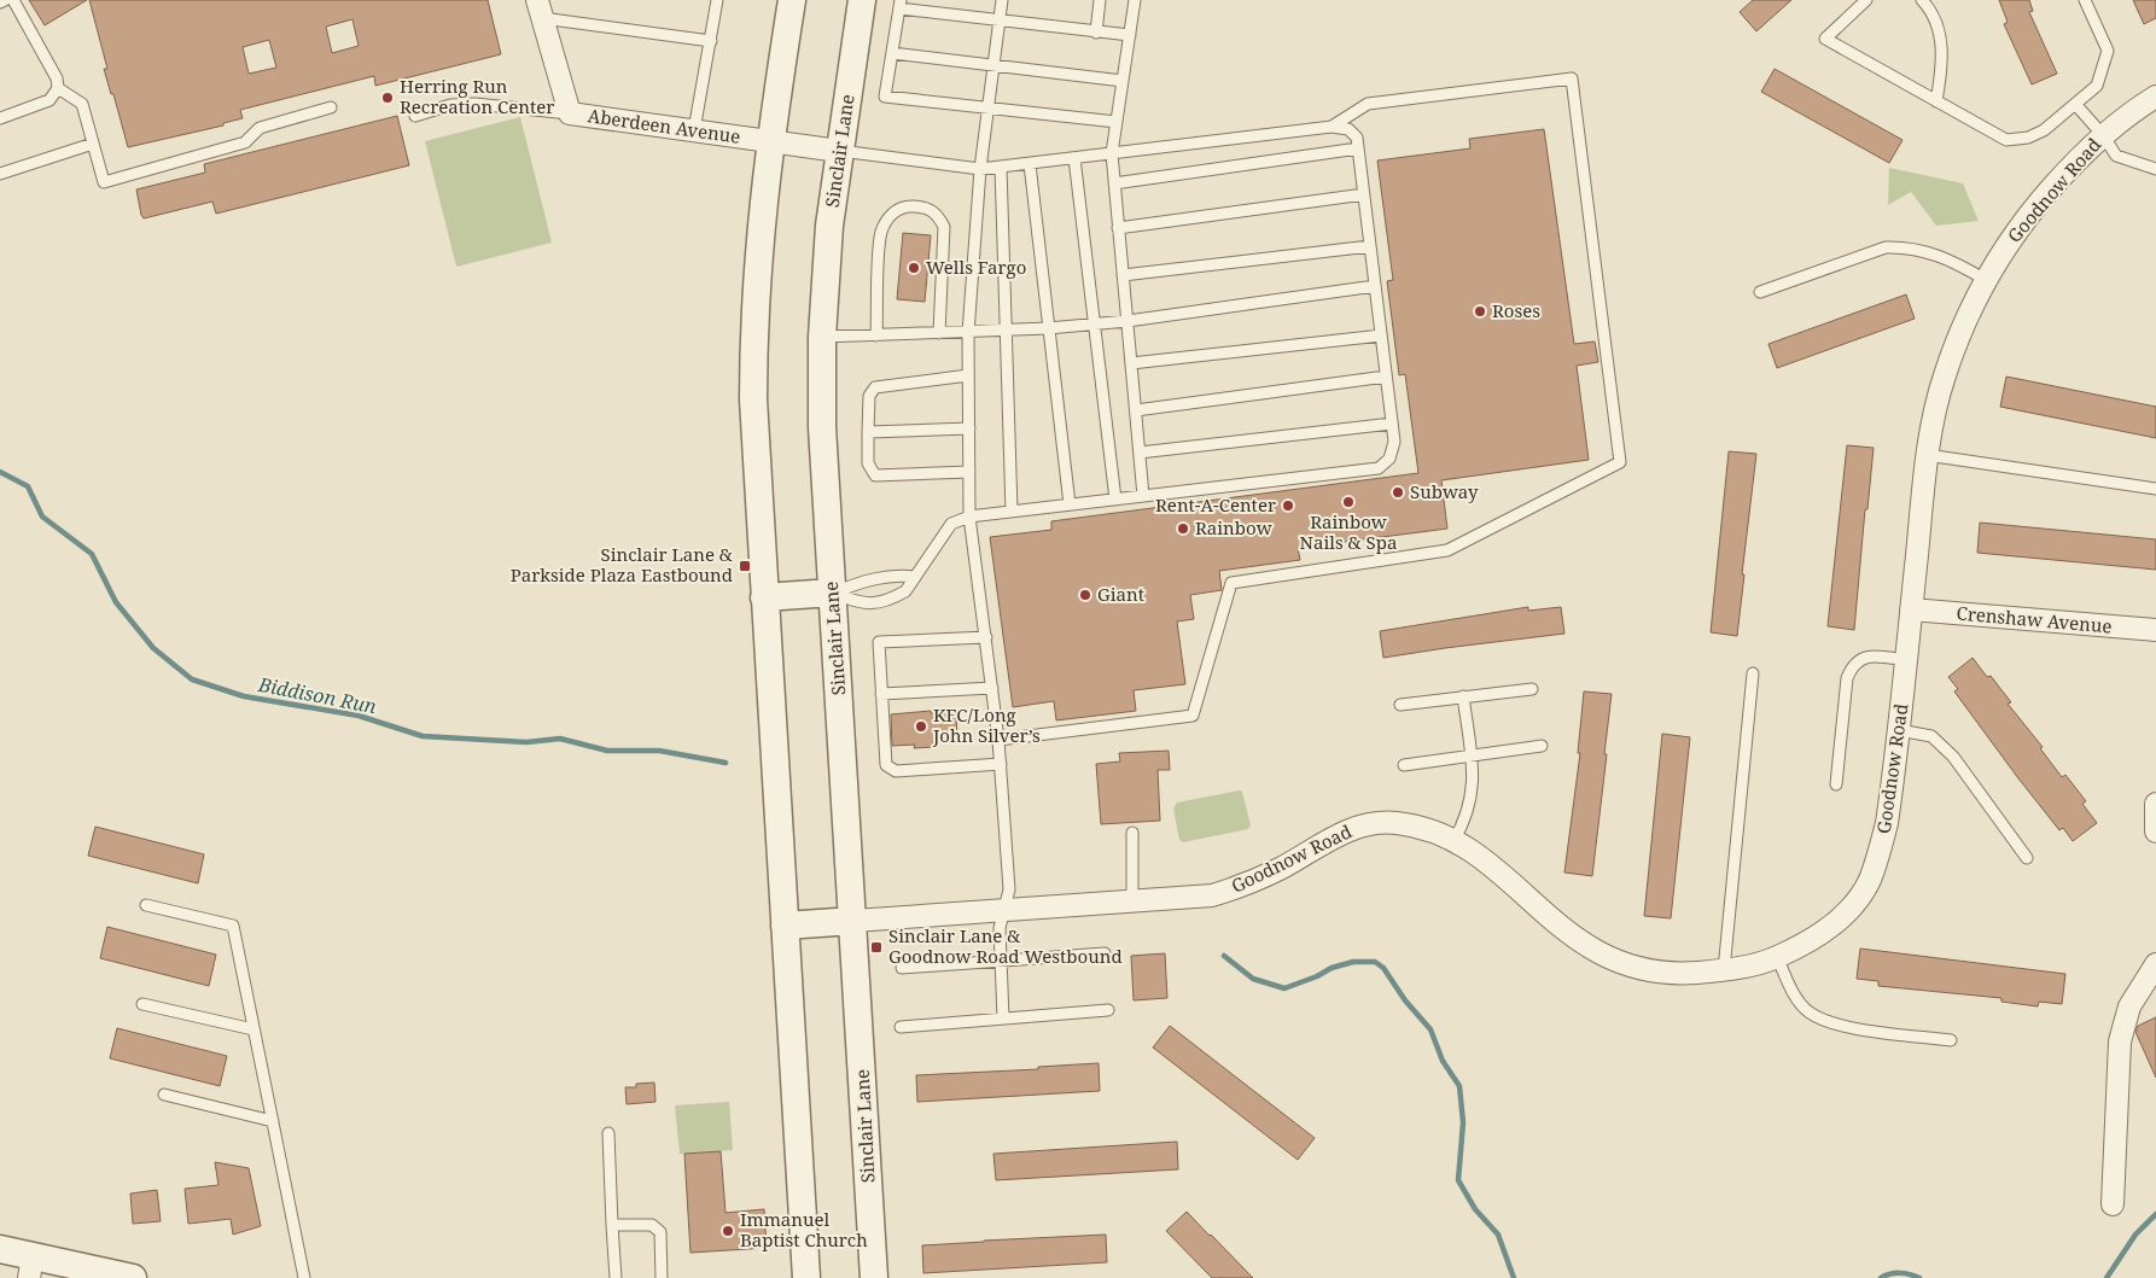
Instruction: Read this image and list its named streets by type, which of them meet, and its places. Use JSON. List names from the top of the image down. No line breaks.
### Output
{"streets":{"street":["Aberdeen Avenue","Sinclair Lane","Goodnow Road","Crenshaw Avenue"]},"crossings":[["Aberdeen Avenue","Sinclair Lane"],["Sinclair Lane","Goodnow Road"],["Goodnow Road","Crenshaw Avenue"]],"water":["Biddison Run"],"places":{"other":["Herring Run Recreation Center","Wells Fargo","Roses","Subway","Rainbow Nails & Spa","Rent-A-Center","Rainbow","Giant","KFC/Long John Silver’s","Immanuel Baptist Church"],"transit":["Sinclair Lane & Parkside Plaza Eastbound","Sinclair Lane & Goodnow Road Westbound"]}}
